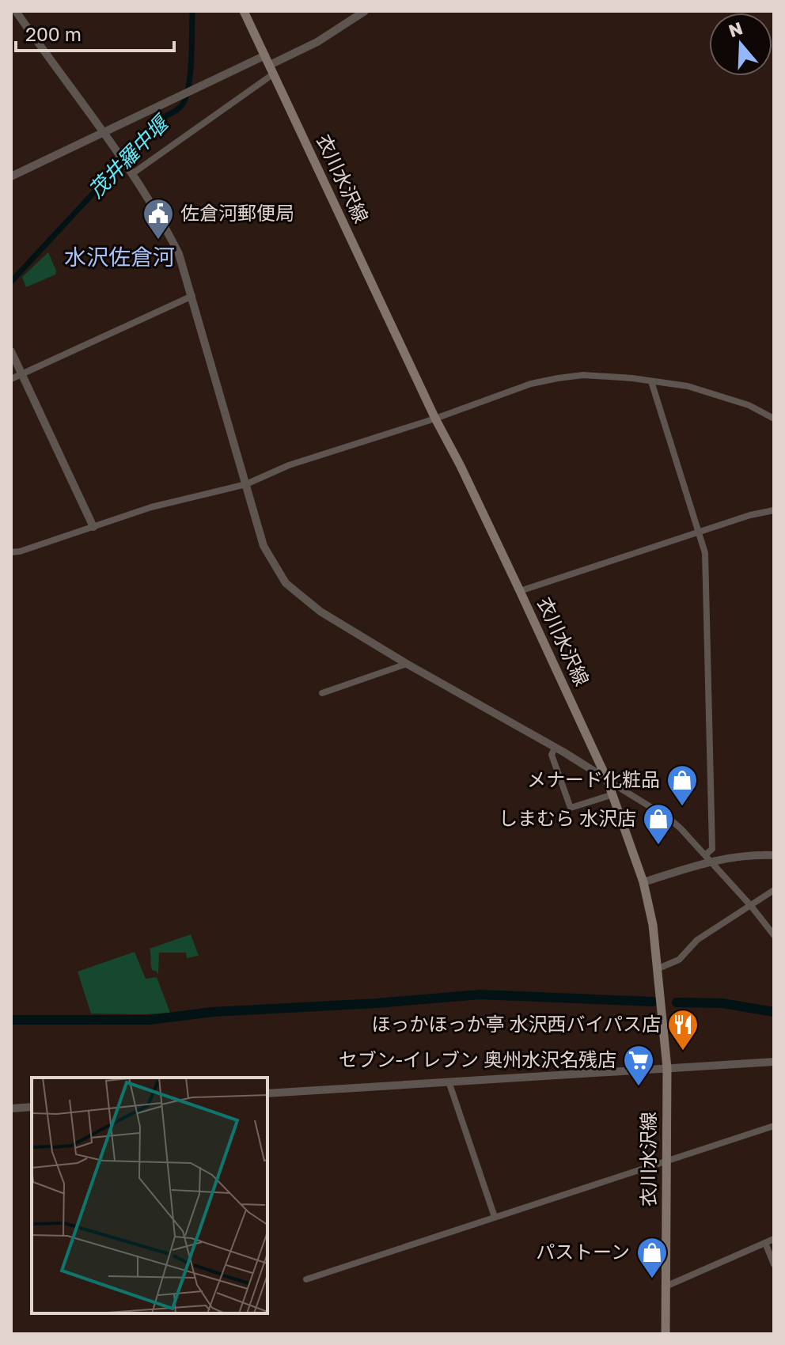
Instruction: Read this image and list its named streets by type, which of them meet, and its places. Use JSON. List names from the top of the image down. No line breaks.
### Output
{"streets":{"main road":["衣川水沢線"]},"districts":["水沢佐倉河"],"water":["茂井羅中堰"],"places":{"public building":["佐倉河郵便局"],"shop":["メナード化粧品","しまむら 水沢店","パストーン"],"restaurant":["ほっかほっか亭 水沢西バイパス店"],"supermarket":["セブン-イレブン 奥州水沢名残店"]},"scale_bar":"200 m","north":"top"}
